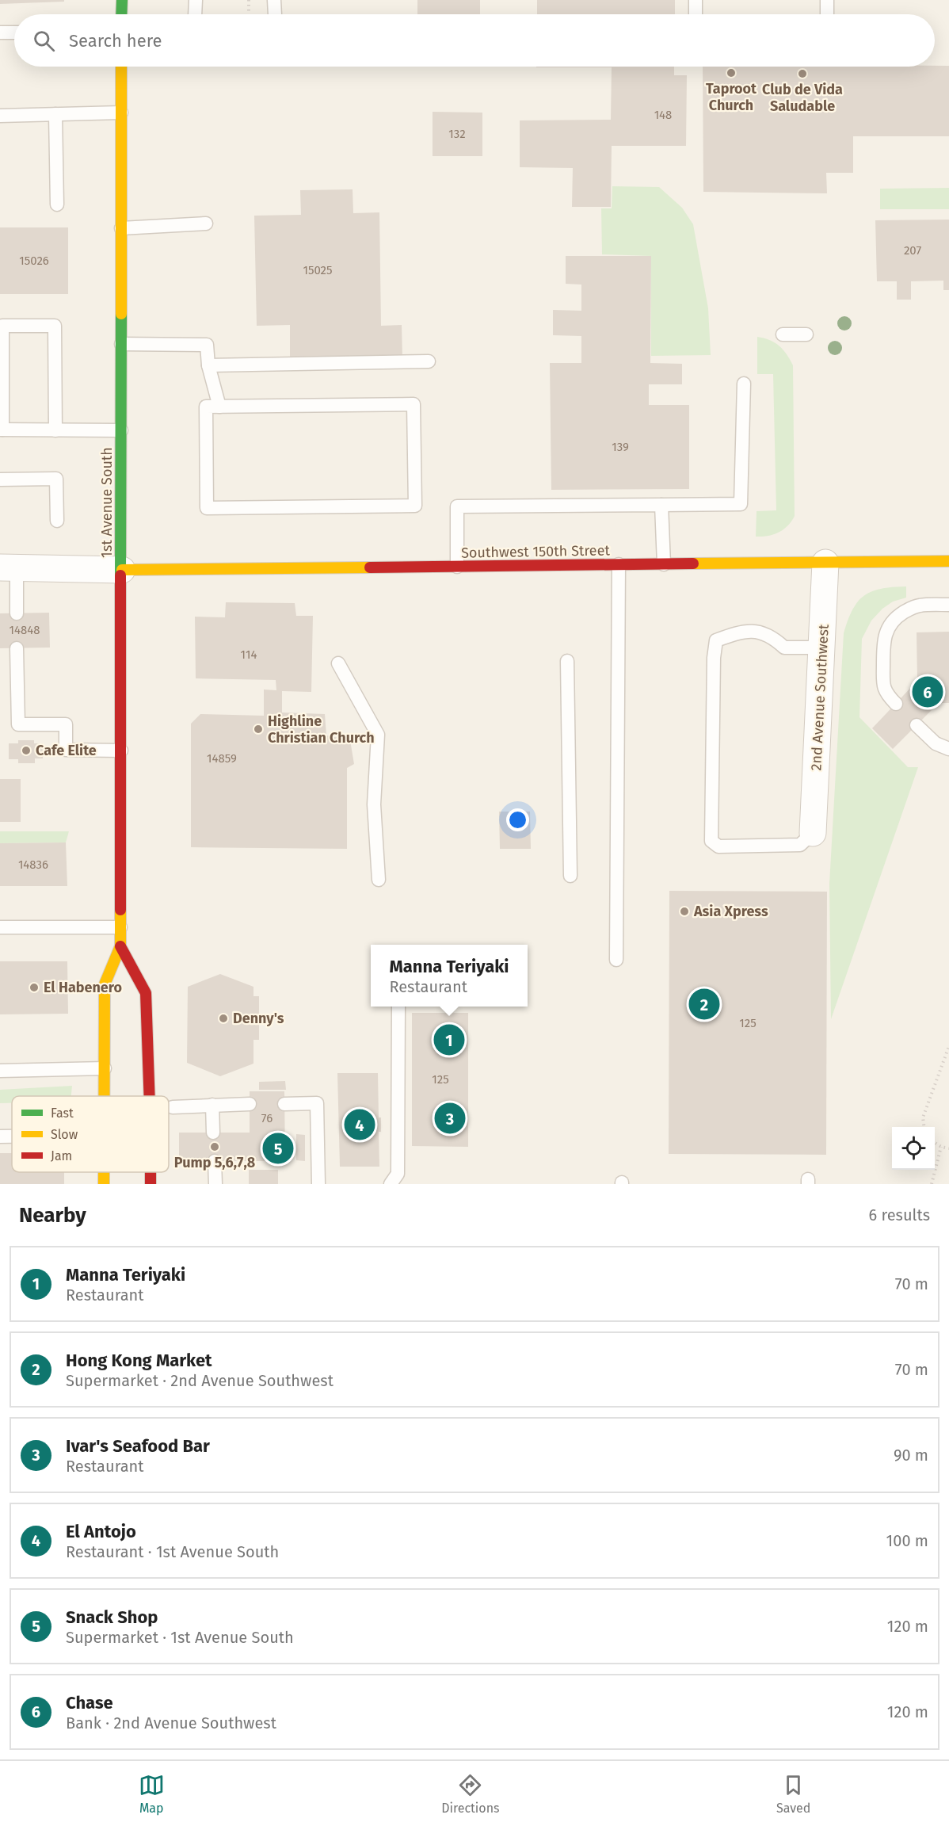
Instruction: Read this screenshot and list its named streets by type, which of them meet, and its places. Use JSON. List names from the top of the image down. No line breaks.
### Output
{"streets":{"main road":["1st Avenue South","Southwest 150th Street"],"street":["2nd Avenue Southwest"]},"crossings":[["1st Avenue South","Southwest 150th Street"],["Southwest 150th Street","2nd Avenue Southwest"]],"places":["Taproot Church","Club de Vida Saludable","Highline Christian Church","Cafe Elite","Asia Xpress","El Habenero","Denny's","Pump 5,6,7,8"],"house_numbers":["148","132","207","15026","15025","139","14848","114","14859","14836","125","125","76"],"legend":["Fast","Slow","Jam"],"page":{"search":"Search here","pins":["6","2","1","3","4","5"],"popup":["Manna Teriyaki","Restaurant"],"heading":["Nearby","6 results"],"list":[{"mark":"1","name":"Manna Teriyaki","note":"Restaurant","value":"70 m"},{"mark":"2","name":"Hong Kong Market","note":"Supermarket · 2nd Avenue Southwest","value":"70 m"},{"mark":"3","name":"Ivar's Seafood Bar","note":"Restaurant","value":"90 m"},{"mark":"4","name":"El Antojo","note":"Restaurant · 1st Avenue South","value":"100 m"},{"mark":"5","name":"Snack Shop","note":"Supermarket · 1st Avenue South","value":"120 m"},{"mark":"6","name":"Chase","note":"Bank · 2nd Avenue Southwest","value":"120 m"}],"nav":["Map","Directions","Saved"]}}
